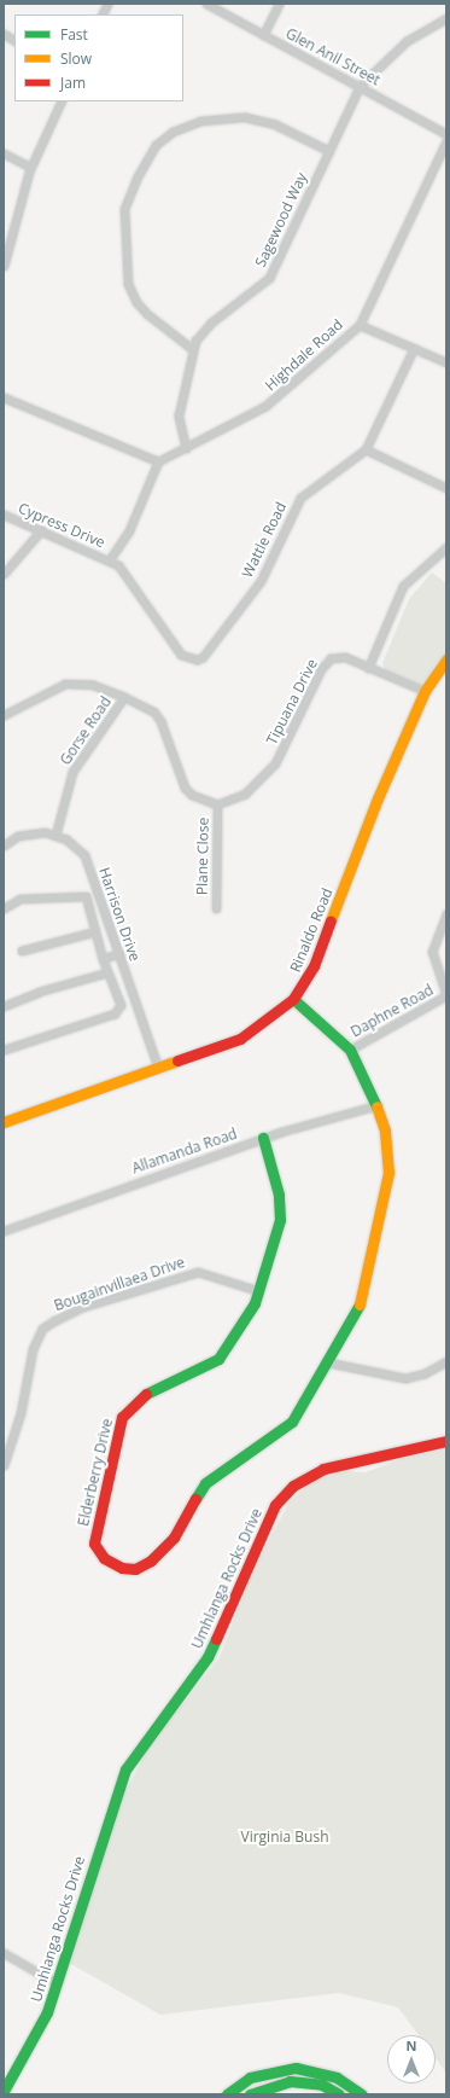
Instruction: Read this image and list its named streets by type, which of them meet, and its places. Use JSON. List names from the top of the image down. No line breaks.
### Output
{"streets":{"street":["Glen Anil Street","Sagewood Way","Highdale Road","Cypress Drive","Wattle Road","Tipuana Drive","Gorse Road","Plane Close","Harrison Drive","Rinaldo Road","Daphne Road","Allamanda Road","Bougainvillaea Drive","Elderberry Drive","Umhlanga Rocks Drive"]},"crossings":[["Glen Anil Street","Sagewood Way"],["Sagewood Way","Highdale Road"],["Cypress Drive","Wattle Road"],["Tipuana Drive","Plane Close"],["Tipuana Drive","Rinaldo Road"],["Gorse Road","Harrison Drive"],["Harrison Drive","Rinaldo Road"],["Rinaldo Road","Elderberry Drive"],["Daphne Road","Elderberry Drive"],["Allamanda Road","Elderberry Drive"],["Bougainvillaea Drive","Elderberry Drive"]],"parks":["Virginia Bush"],"legend":["Fast","Slow","Jam"],"north":"top"}
